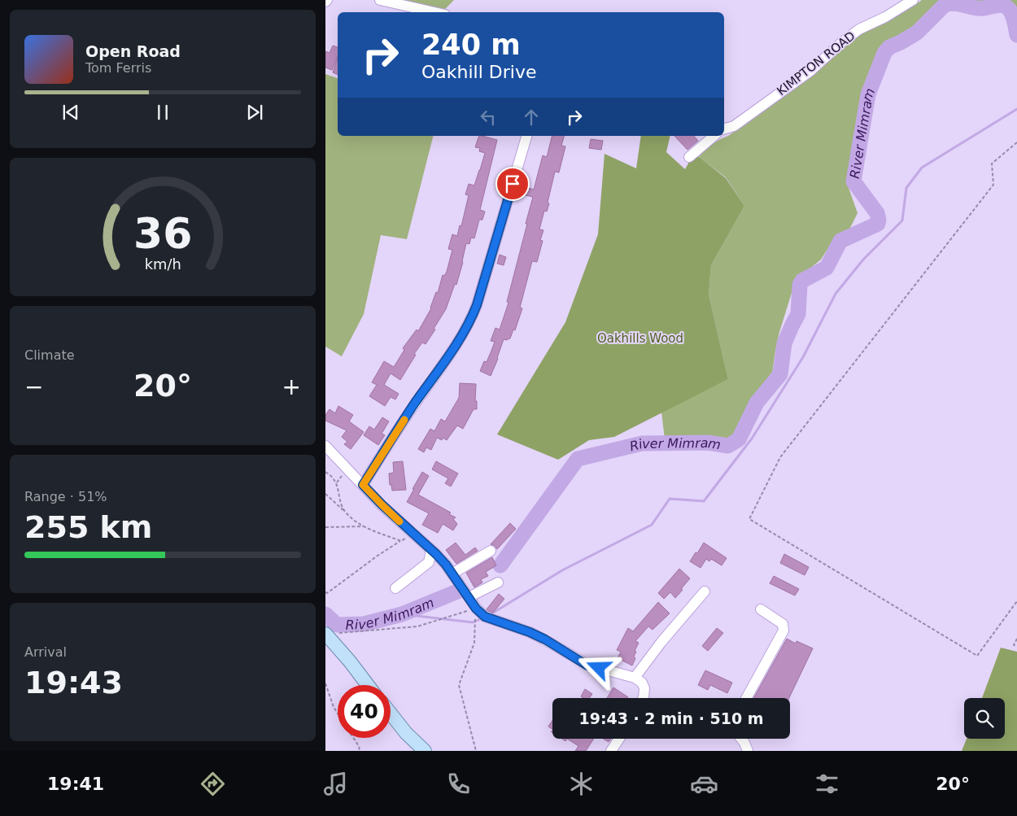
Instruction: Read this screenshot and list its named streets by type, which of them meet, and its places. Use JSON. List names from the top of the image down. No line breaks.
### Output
{"streets":{"street":["KIMPTON ROAD"]},"water":["River Mimram"],"parks":["Oakhills Wood"],"page":{"turn":["240 m","Oakhill Drive"],"song":["Open Road","Tom Ferris"],"tile":["Climate",["Range · 51%","255 km"],["Arrival","19:43"]],"heat":["−","20°","+"],"limit":"40","trip":"19:43 · 2 min · 510 m","tabs":["19:41","20°"],"gauge":["36","km/h"]}}
